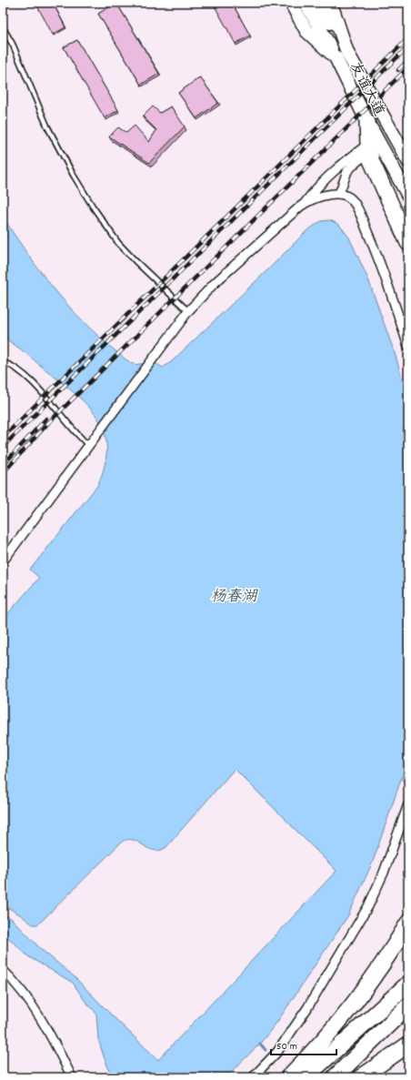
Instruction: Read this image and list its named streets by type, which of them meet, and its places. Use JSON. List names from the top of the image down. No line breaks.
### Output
{"streets":{"main road":["友谊大道"]},"water":["杨春湖"],"scale_bar":"50 m"}
